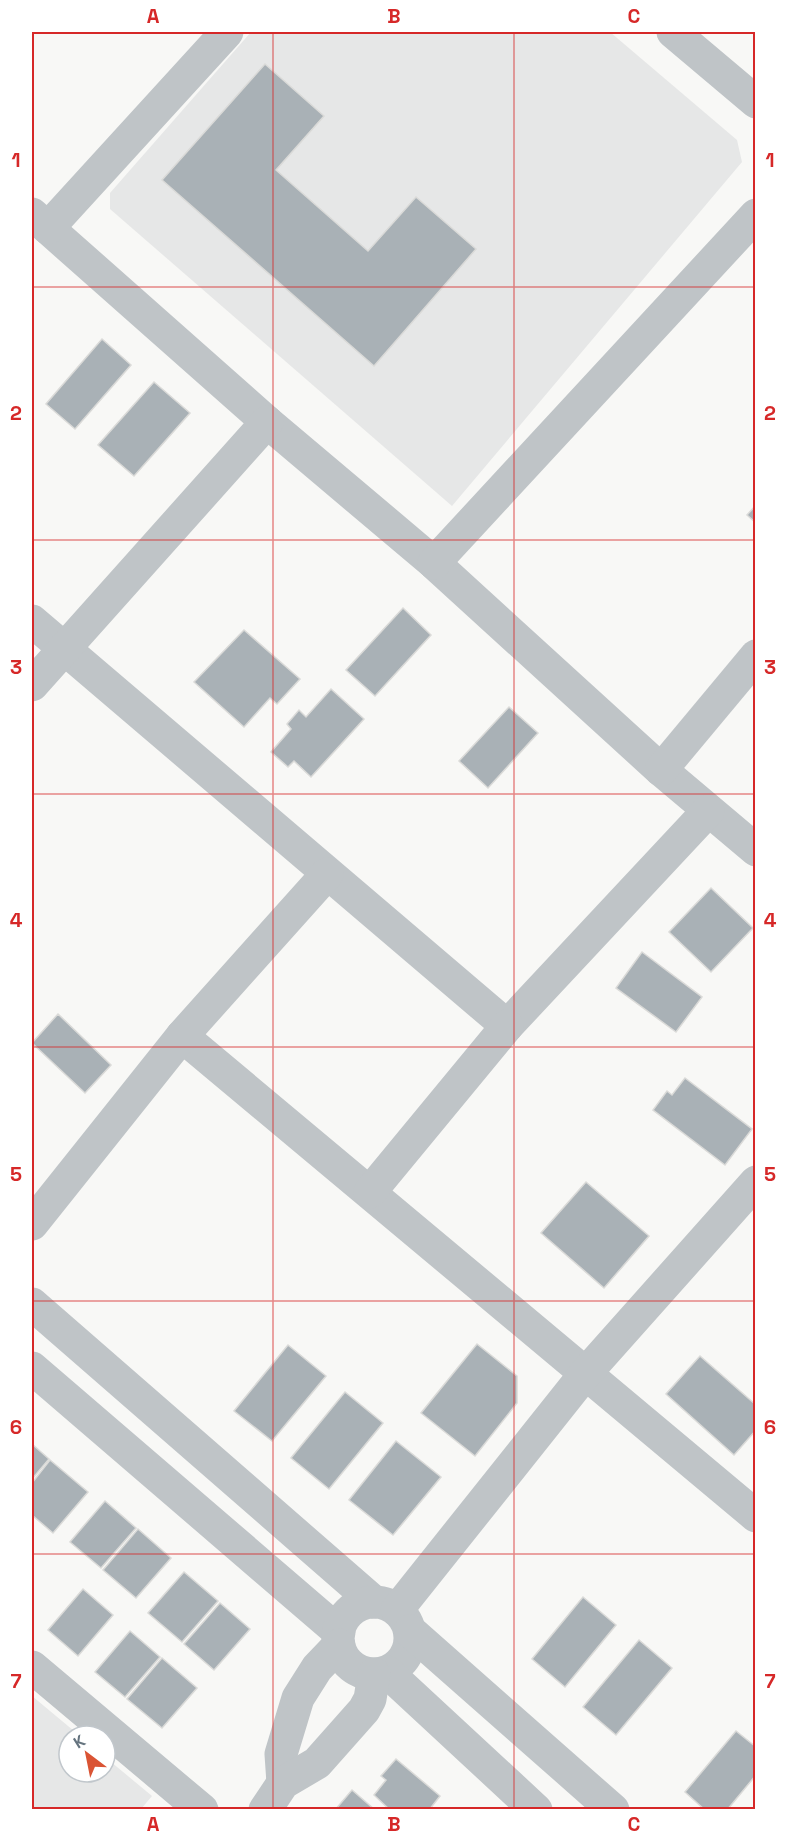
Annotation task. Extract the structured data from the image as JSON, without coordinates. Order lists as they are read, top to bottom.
{
  "north": "top left",
  "grid": {
    "columns": ["A", "B", "C"],
    "rows": [
      "1",
      "2",
      "3",
      "4",
      "5",
      "6",
      "7"
    ]
  }
}
